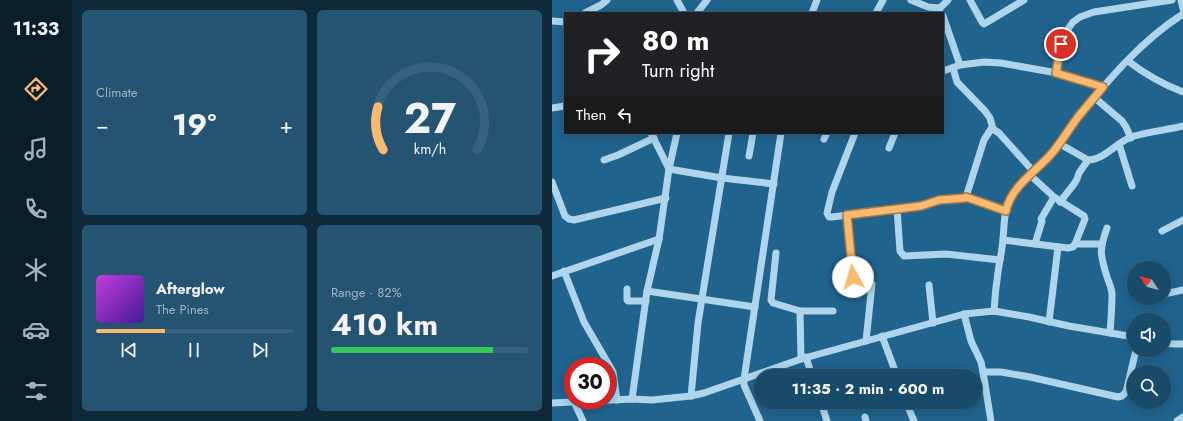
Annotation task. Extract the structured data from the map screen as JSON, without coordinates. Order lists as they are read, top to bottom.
{
  "north": "top left",
  "page": {
    "tabs": "11:33",
    "tile": [
      "Climate",
      ["Range · 82%", "410 km"]
    ],
    "turn": ["80 m", "Turn right"],
    "then": "Then",
    "heat": ["−", "19°", "+"],
    "song": ["Afterglow", "The Pines"],
    "limit": "30",
    "trip": "11:35 · 2 min · 600 m",
    "gauge": ["27", "km/h"]
  }
}
